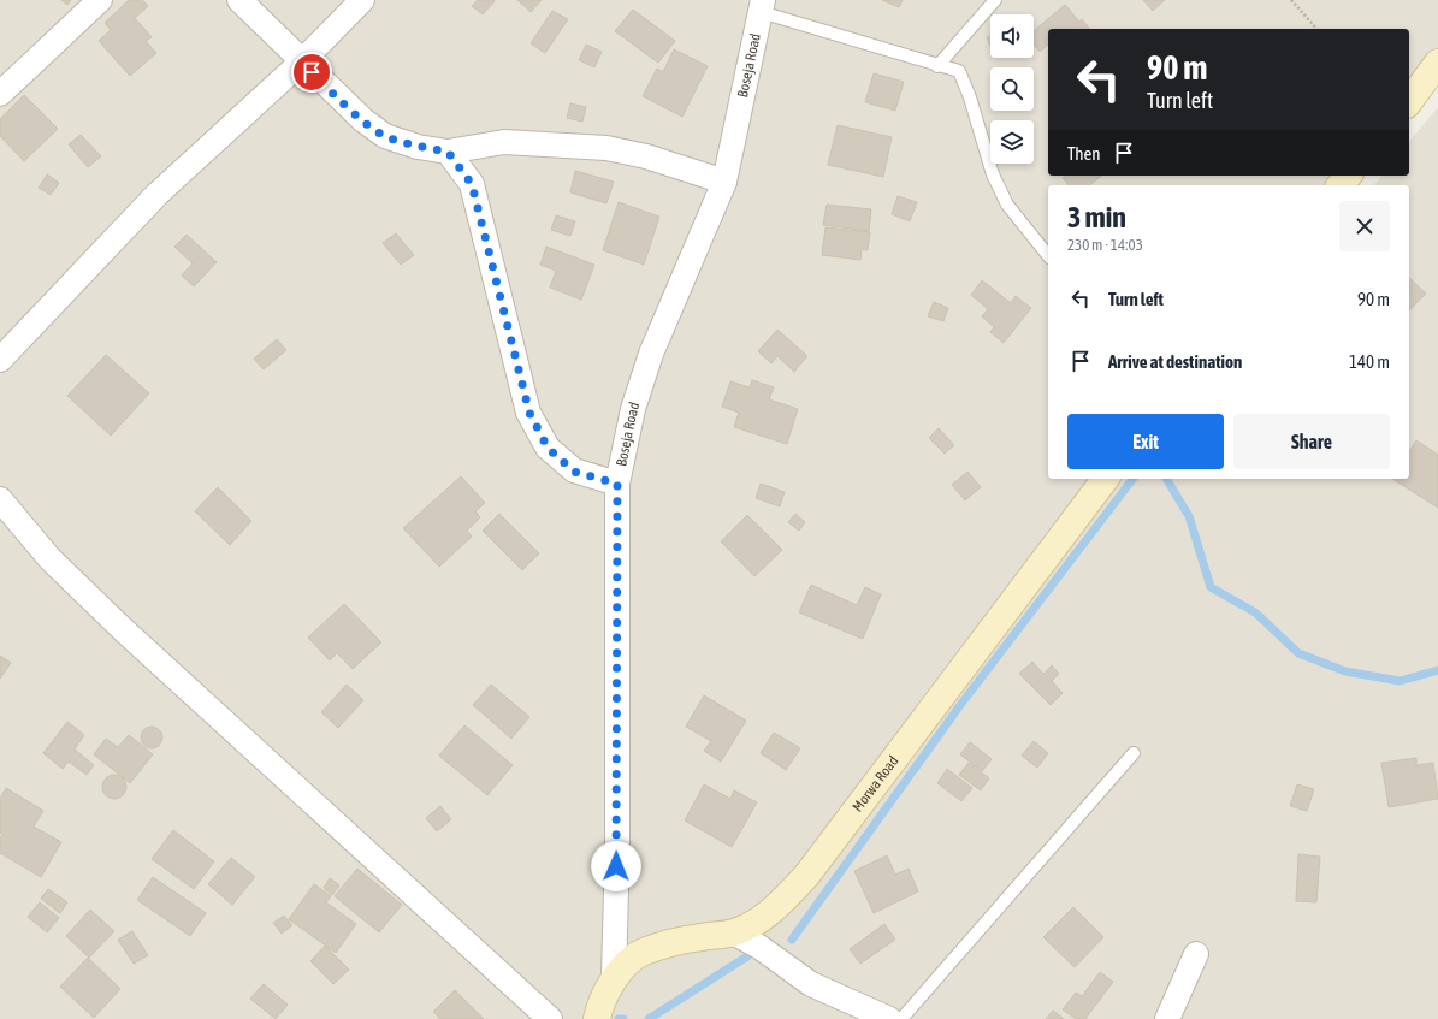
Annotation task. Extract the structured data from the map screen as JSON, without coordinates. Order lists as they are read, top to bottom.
{
  "streets": {
    "main road": ["Morwa Road"],
    "street": ["Boseja Road"]
  },
  "crossings": [
    ["Boseja Road", "Morwa Road"]
  ],
  "page": {
    "turn": ["90 m", "Turn left"],
    "then": "Then",
    "heading": ["3 min", "230 m · 14:03"],
    "list": [
      {
        "name": "Turn left",
        "value": "90 m"
      },
      {
        "name": "Arrive at destination",
        "value": "140 m"
      }
    ],
    "buttons": ["Exit", "Share"]
  }
}
